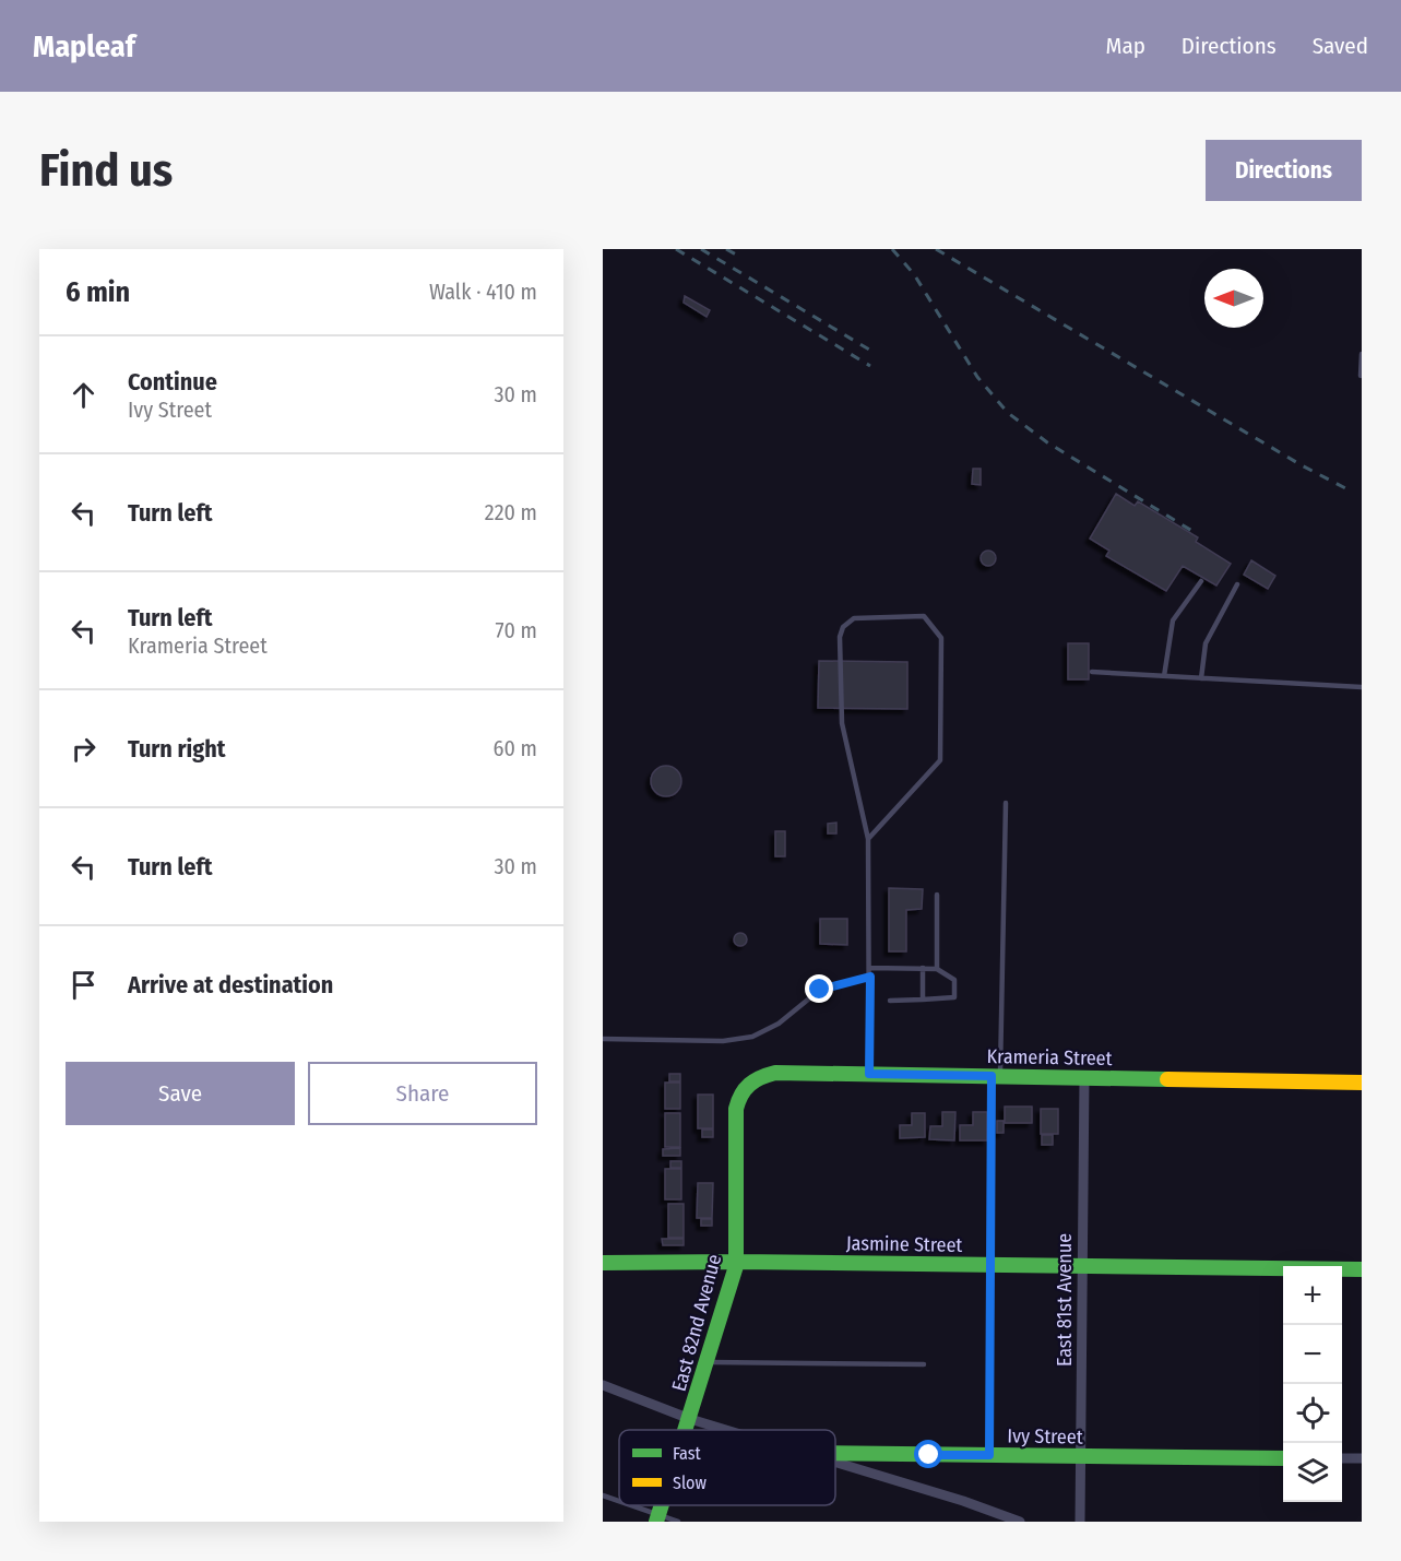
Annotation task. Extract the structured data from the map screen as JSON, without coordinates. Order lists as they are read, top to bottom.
{
  "streets": {
    "street": [
      "Krameria Street",
      "Jasmine Street",
      "East 81st Avenue",
      "East 82nd Avenue",
      "Ivy Street"
    ]
  },
  "crossings": [
    ["Krameria Street", "East 81st Avenue"],
    ["Krameria Street", "East 82nd Avenue"],
    ["Jasmine Street", "East 81st Avenue"],
    ["Jasmine Street", "East 82nd Avenue"],
    ["East 81st Avenue", "Ivy Street"]
  ],
  "legend": ["Fast", "Slow"],
  "north": "left",
  "page": {
    "header": "Mapleaf",
    "nav": ["Map", "Directions", "Saved"],
    "buttons": [
      "Directions",
      ["Save", "Share"]
    ],
    "title": "Find us",
    "heading": ["6 min", "Walk · 410 m"],
    "list": [
      ["Continue", "Ivy Street", "30 m"],
      ["Turn left", "220 m"],
      ["Turn left", "Krameria Street", "70 m"],
      ["Turn right", "60 m"],
      ["Turn left", "30 m"],
      "Arrive at destination"
    ],
    "map_buttons": ["+", "−"]
  }
}
